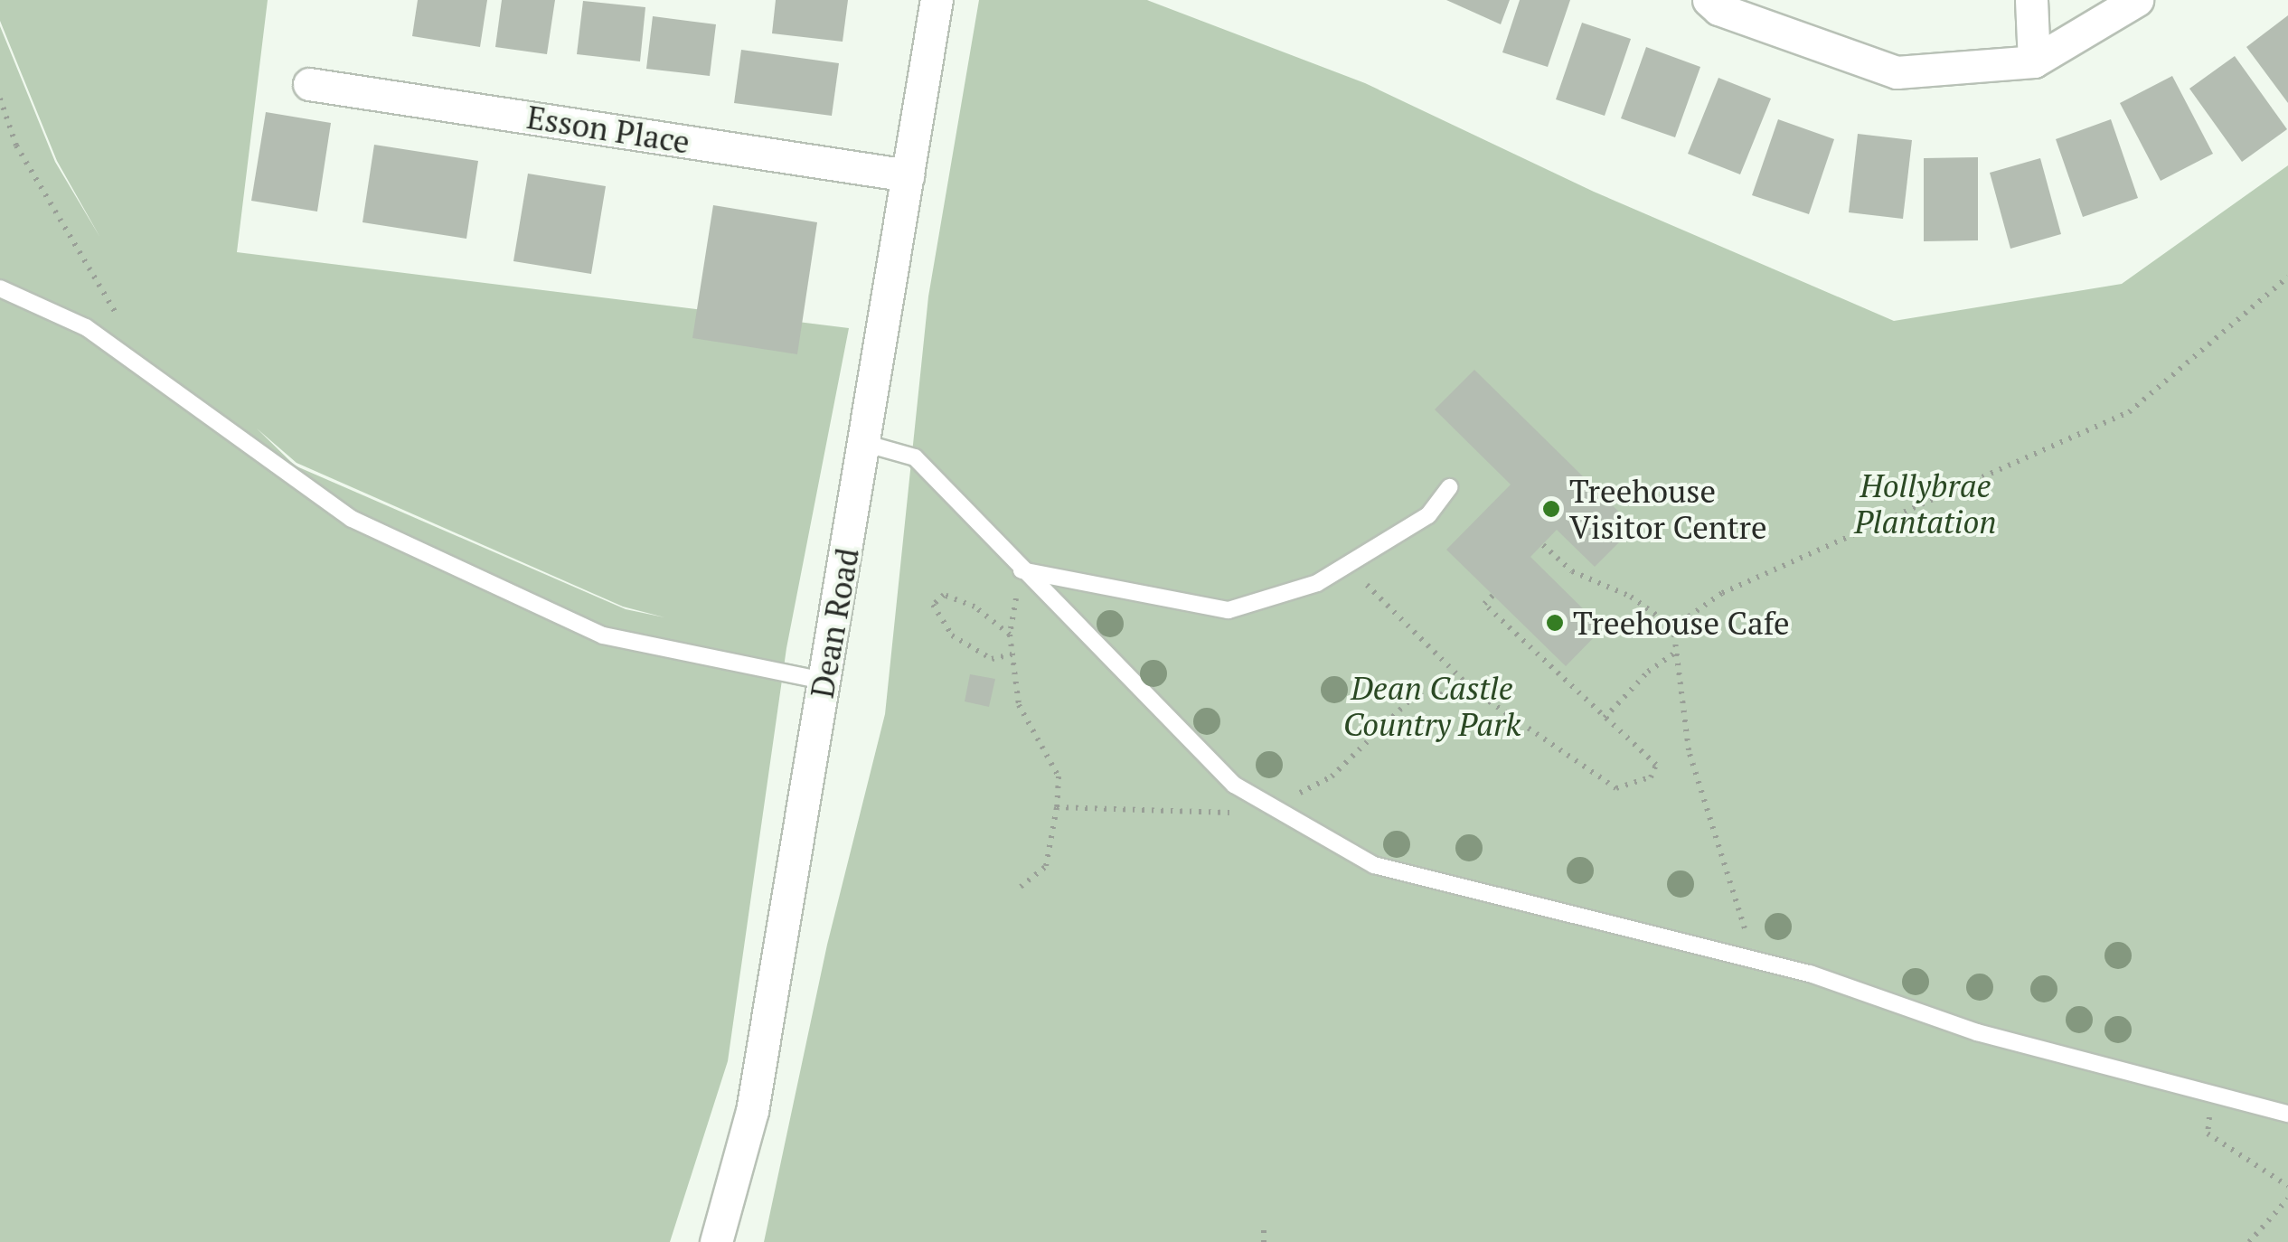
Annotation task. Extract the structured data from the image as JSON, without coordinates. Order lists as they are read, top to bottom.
{
  "streets": {
    "street": ["Esson Place", "Dean Road"]
  },
  "crossings": [
    ["Esson Place", "Dean Road"]
  ],
  "parks": ["Hollybrae Plantation", "Dean Castle Country Park"],
  "places": ["Treehouse Visitor Centre", "Treehouse Cafe"]
}
